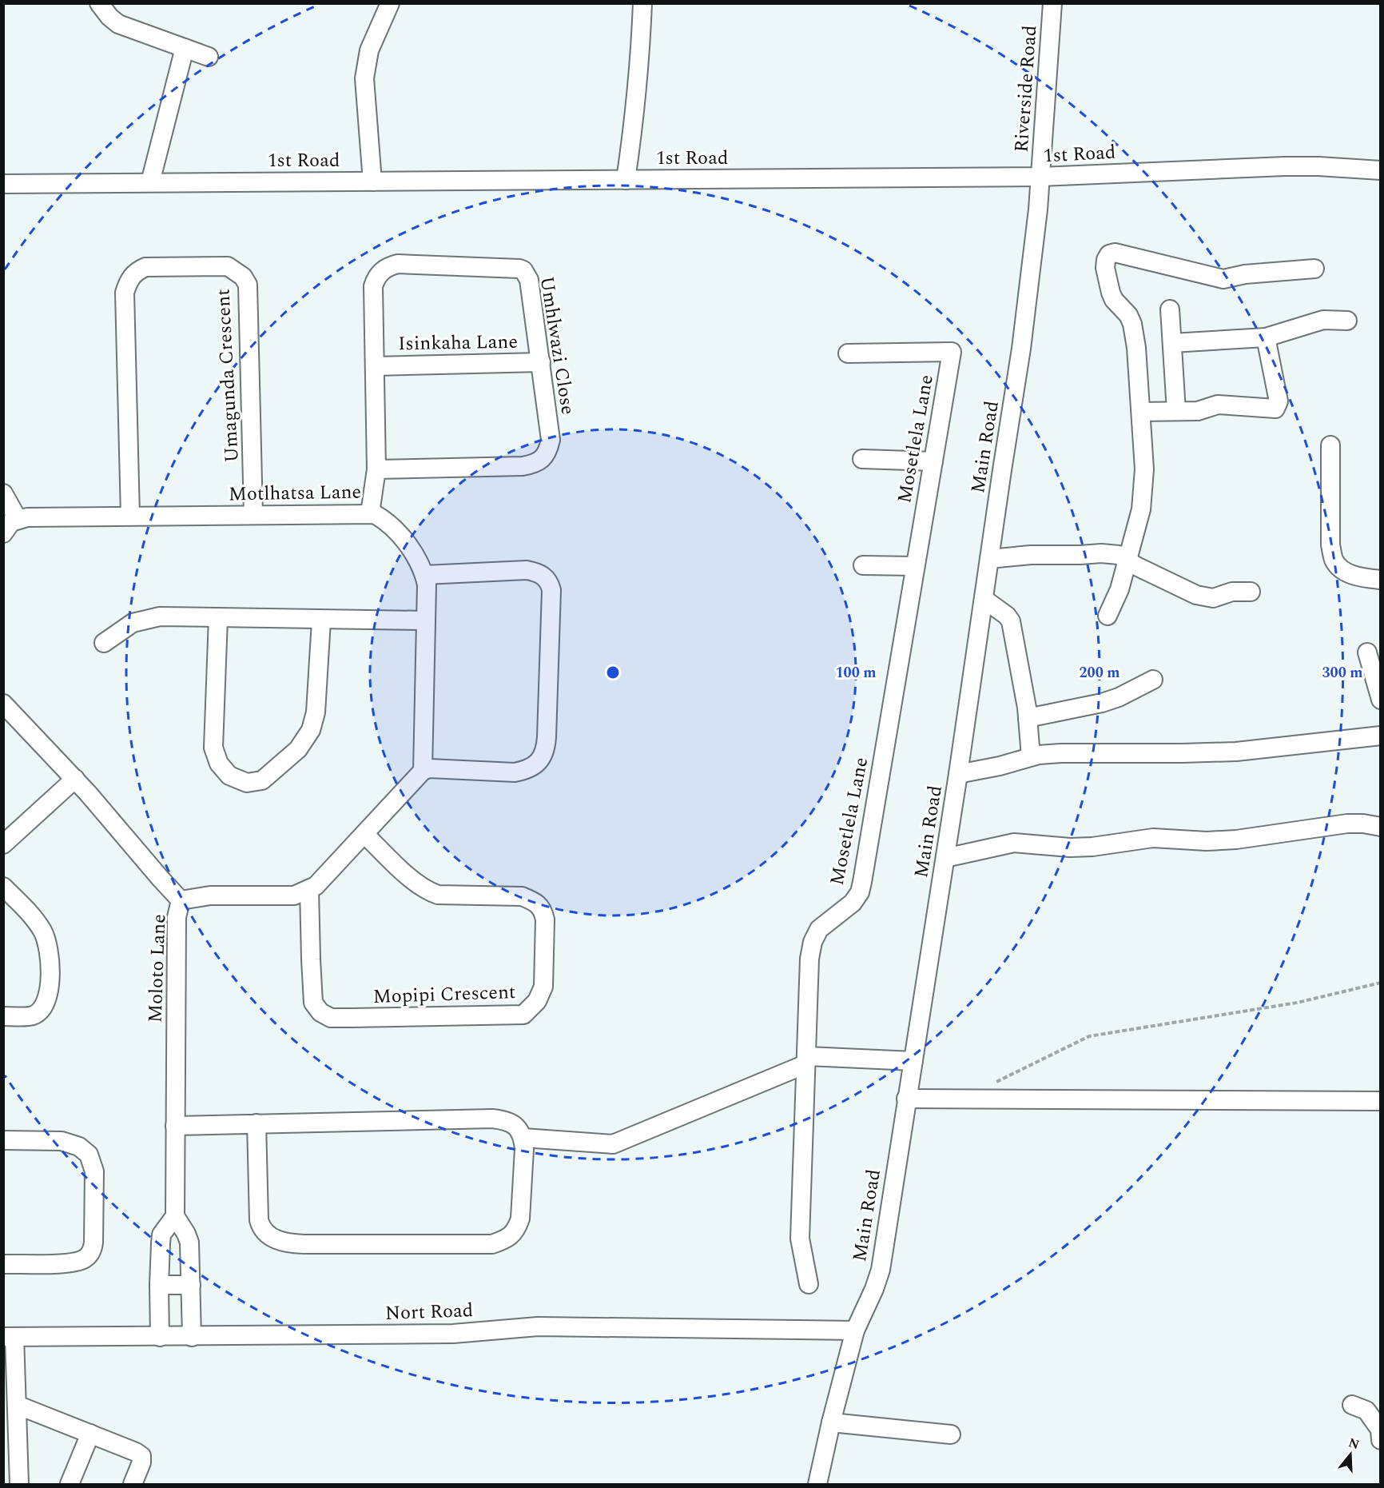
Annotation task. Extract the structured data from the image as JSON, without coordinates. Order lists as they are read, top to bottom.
{
  "streets": {
    "street": [
      "Riverside Road",
      "1st Road",
      "Isinkaha Lane",
      "Umhlwazi Close",
      "Umagunda Crescent",
      "Mosetlela Lane",
      "Main Road",
      "Motlhatsa Lane",
      "Moloto Lane",
      "Mopipi Crescent",
      "Nort Road"
    ]
  },
  "crossings": [
    ["Riverside Road", "1st Road"],
    ["Riverside Road", "Main Road"],
    ["1st Road", "Main Road"],
    ["Isinkaha Lane", "Umhlwazi Close"],
    ["Umhlwazi Close", "Motlhatsa Lane"],
    ["Umagunda Crescent", "Motlhatsa Lane"],
    ["Main Road", "Nort Road"]
  ],
  "north": "top",
  "rings": ["100 m", "200 m", "300 m"]
}
